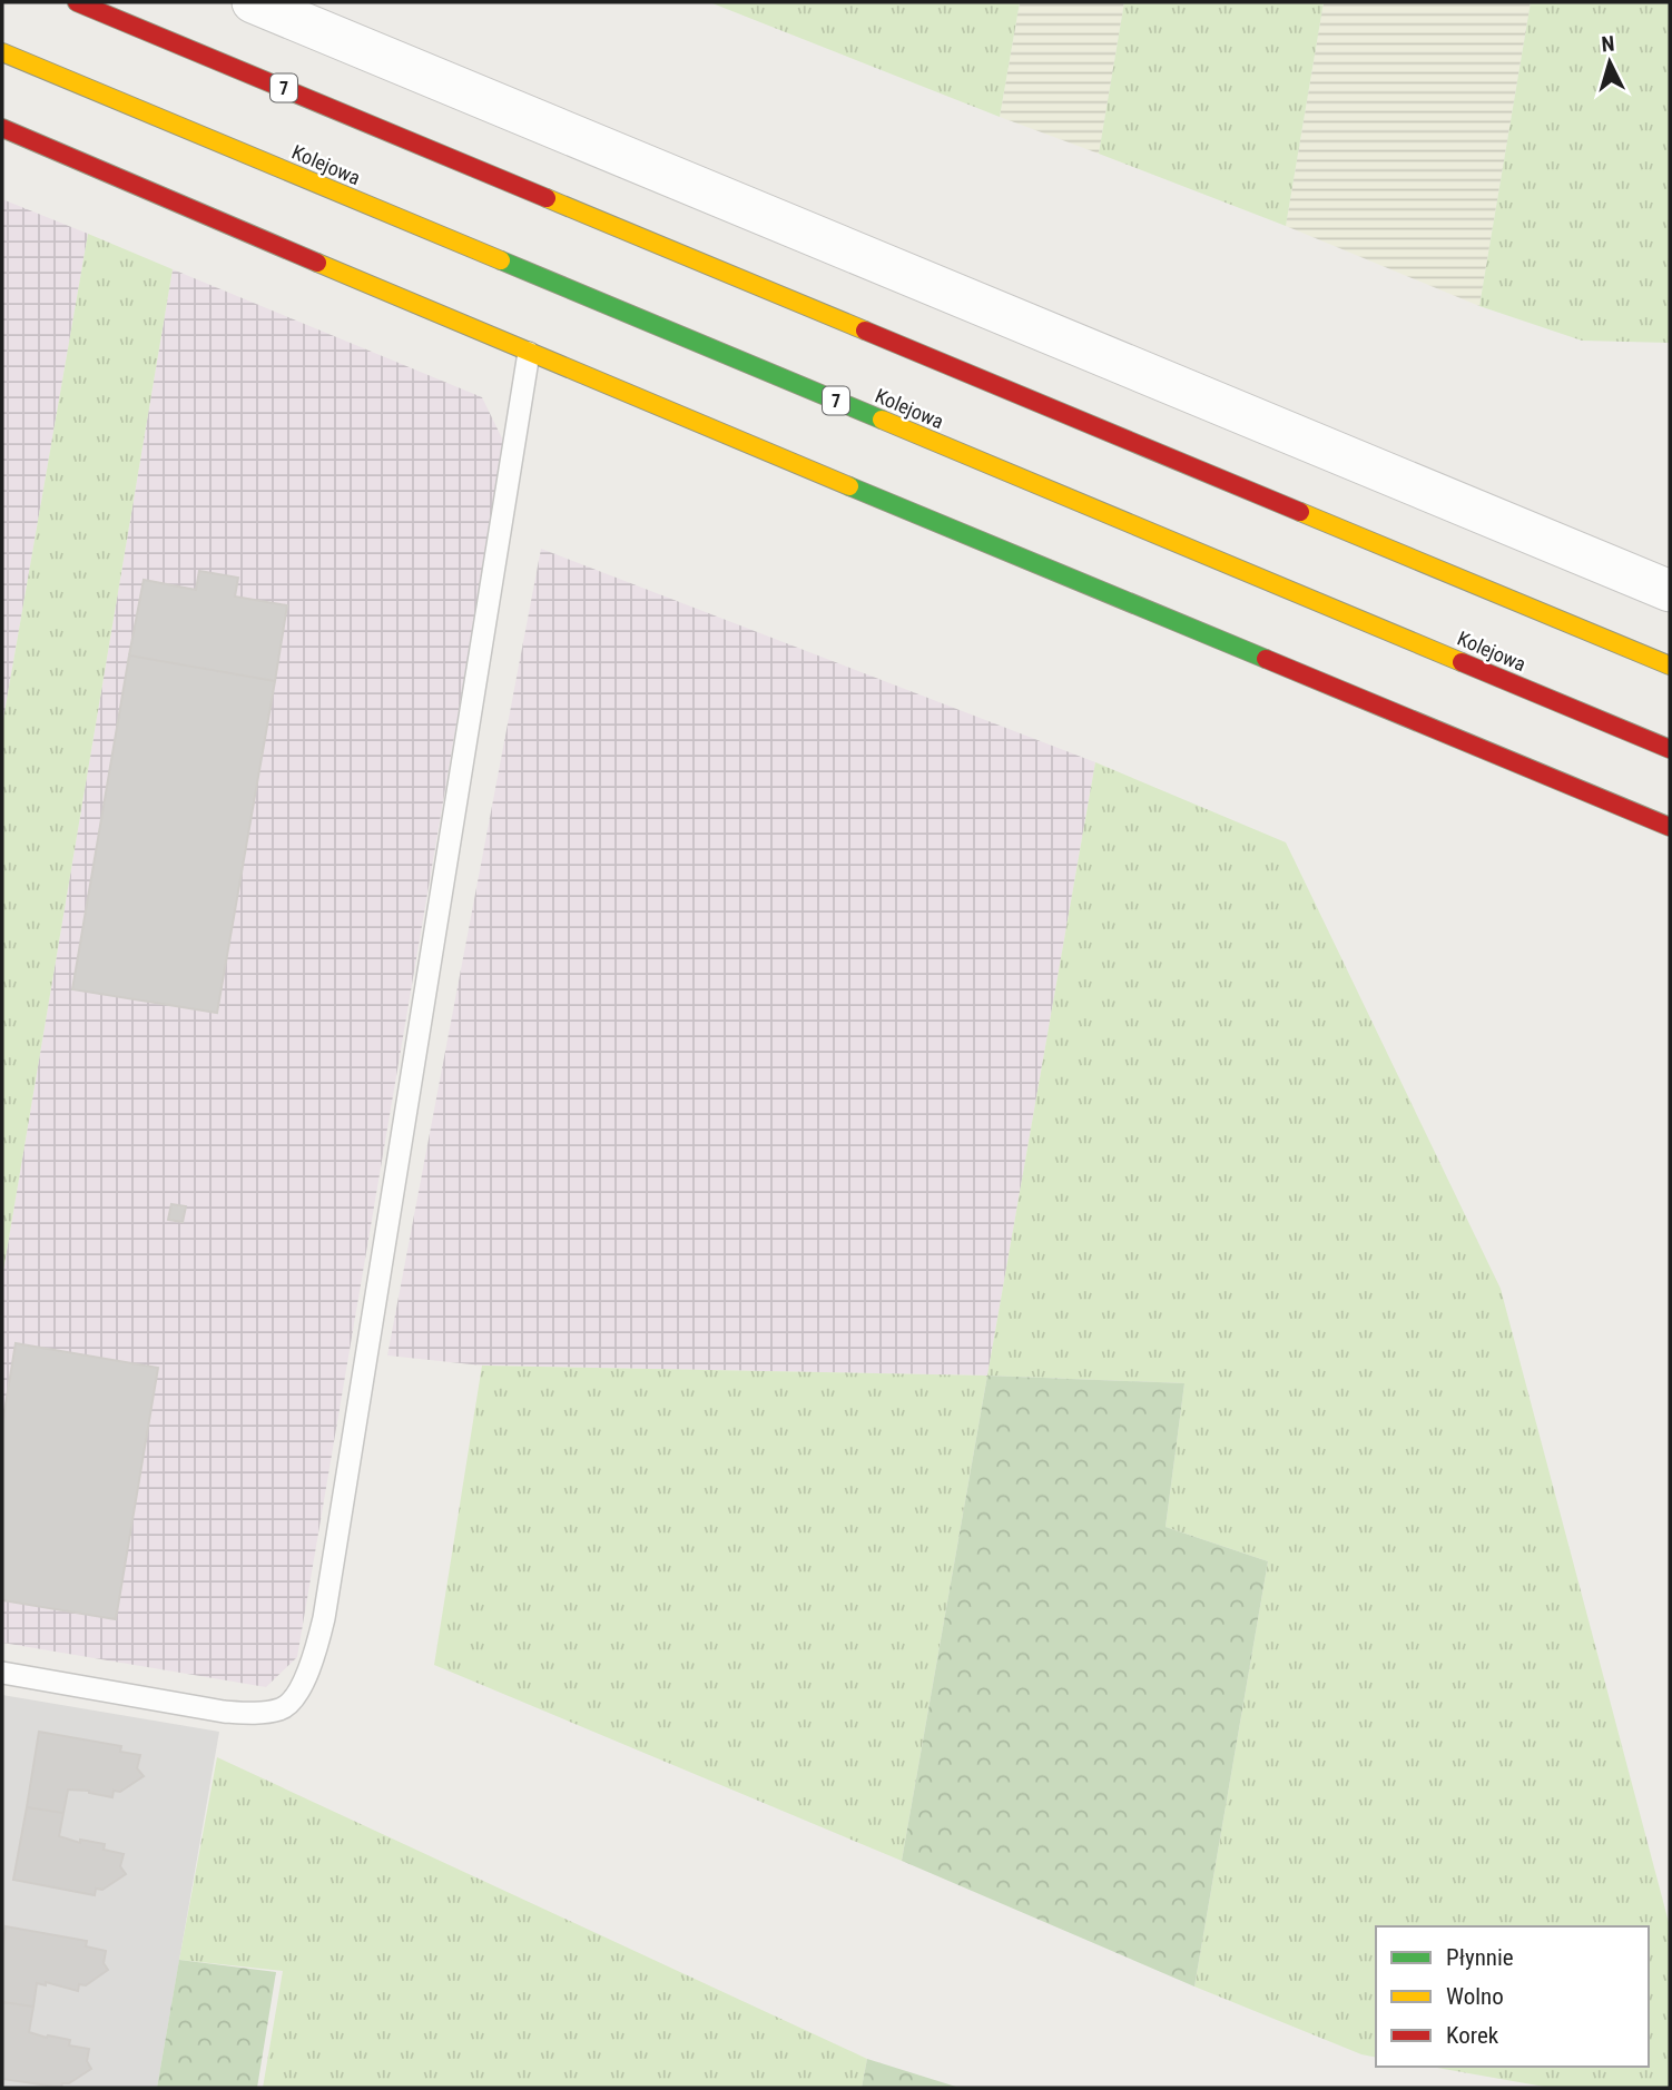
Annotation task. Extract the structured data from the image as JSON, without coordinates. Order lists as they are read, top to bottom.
{
  "streets": {
    "main road": ["7", "Kolejowa"]
  },
  "legend": ["Płynnie", "Wolno", "Korek"],
  "north": "top"
}
